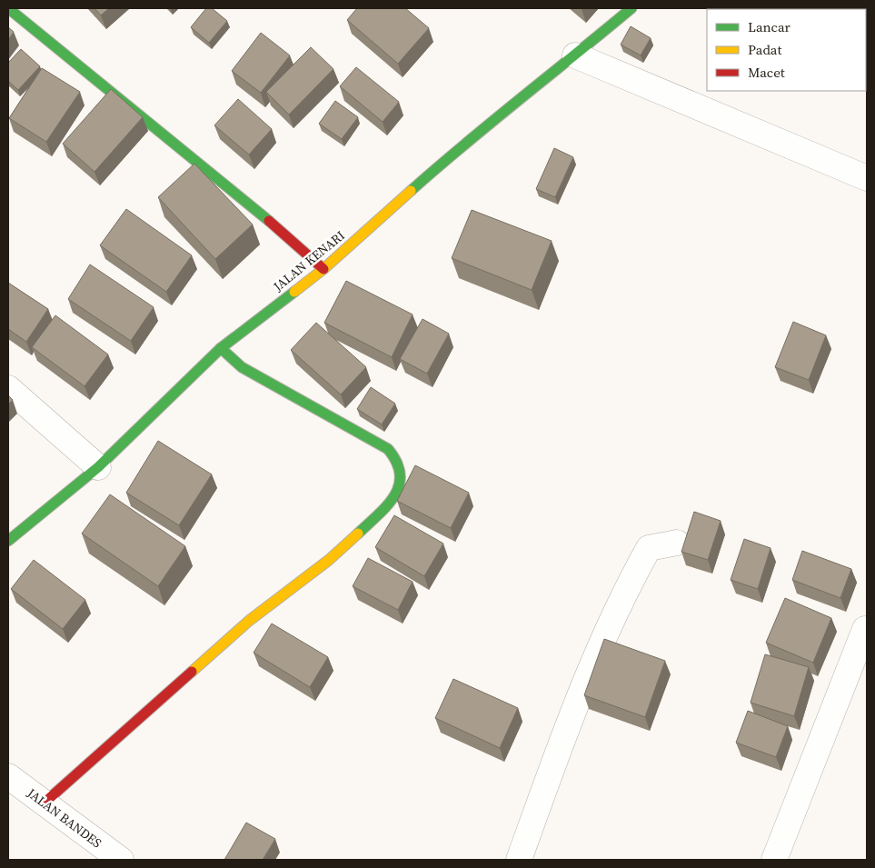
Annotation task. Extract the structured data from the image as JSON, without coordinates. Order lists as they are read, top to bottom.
{
  "streets": {
    "street": ["JALAN KENARI", "JALAN BANDES"]
  },
  "legend": ["Lancar", "Padat", "Macet"]
}
